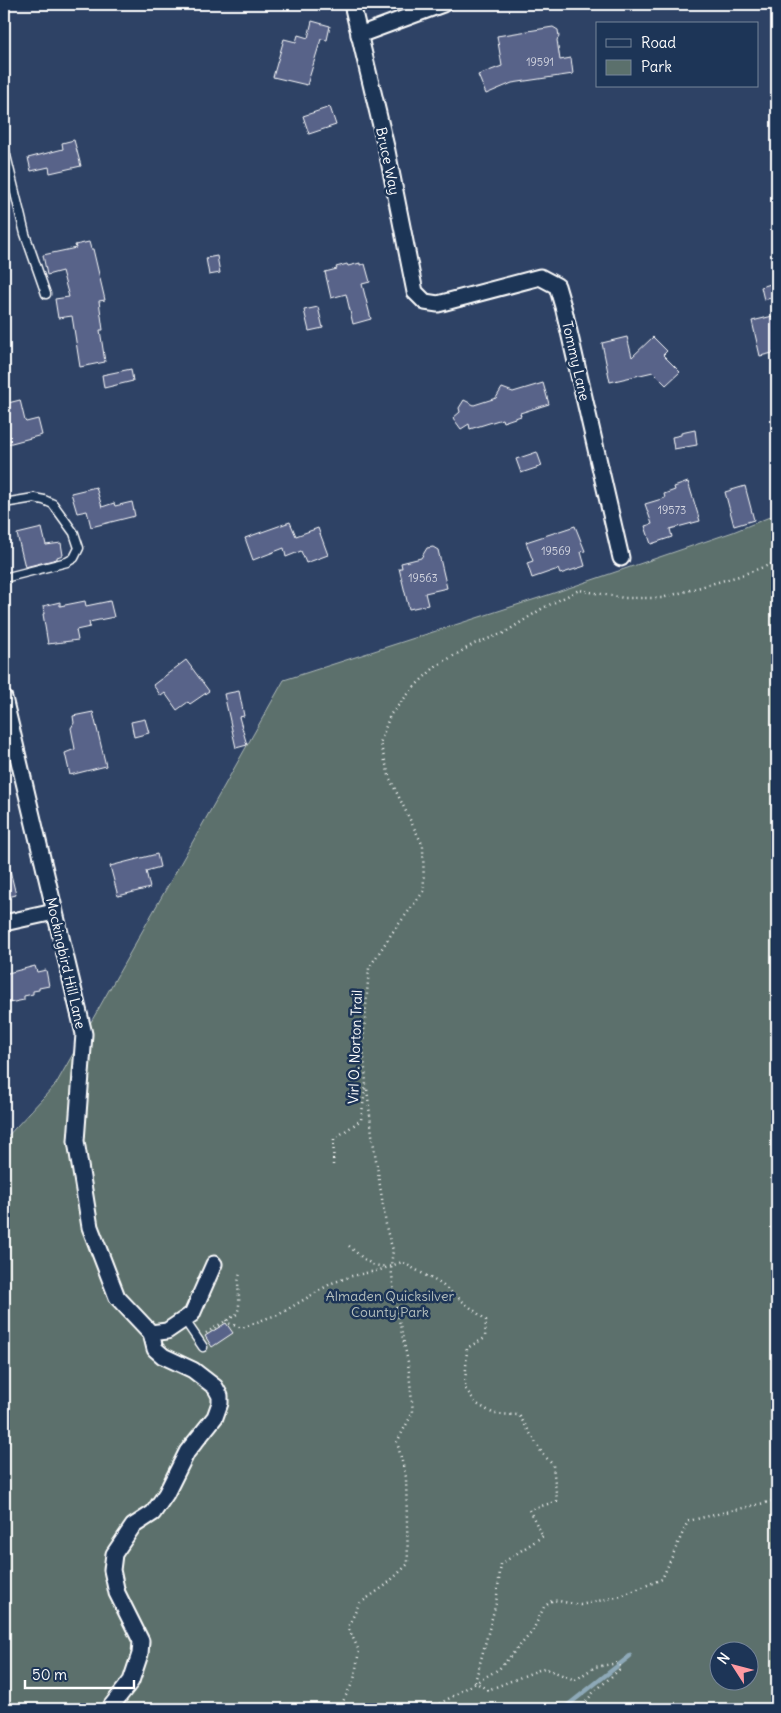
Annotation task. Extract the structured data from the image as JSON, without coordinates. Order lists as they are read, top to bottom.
{
  "streets": {
    "street": ["Bruce Way", "Tommy Lane", "Mockingbird Hill Lane"],
    "path": ["Virl O. Norton Trail"]
  },
  "crossings": [
    ["Bruce Way", "Tommy Lane"]
  ],
  "parks": ["Almaden Quicksilver County Park"],
  "house_numbers": [
    "19591",
    "19573",
    "19569",
    "19563"
  ],
  "legend": ["Road", "Park"],
  "scale_bar": "50 m",
  "north": "top left"
}
